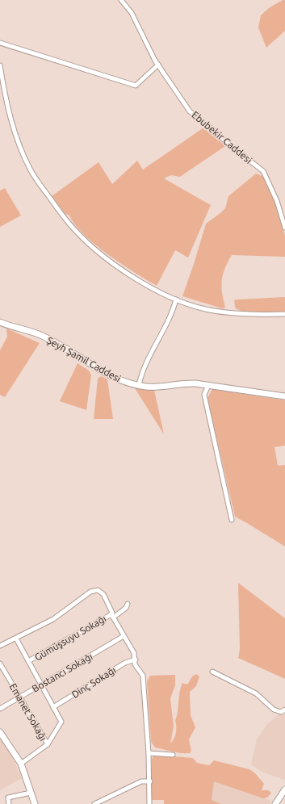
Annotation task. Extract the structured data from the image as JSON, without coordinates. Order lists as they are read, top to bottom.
{
  "streets": {
    "street": [
      "Ebubekir Caddesi",
      "Şeyh Şamil Caddesi",
      "Gümüşsuyu Sokağı",
      "Bostancı Sokağı",
      "Dinç Sokağı",
      "Emanet Sokağı"
    ]
  },
  "crossings": [
    ["Bostancı Sokağı", "Emanet Sokağı"]
  ]
}
